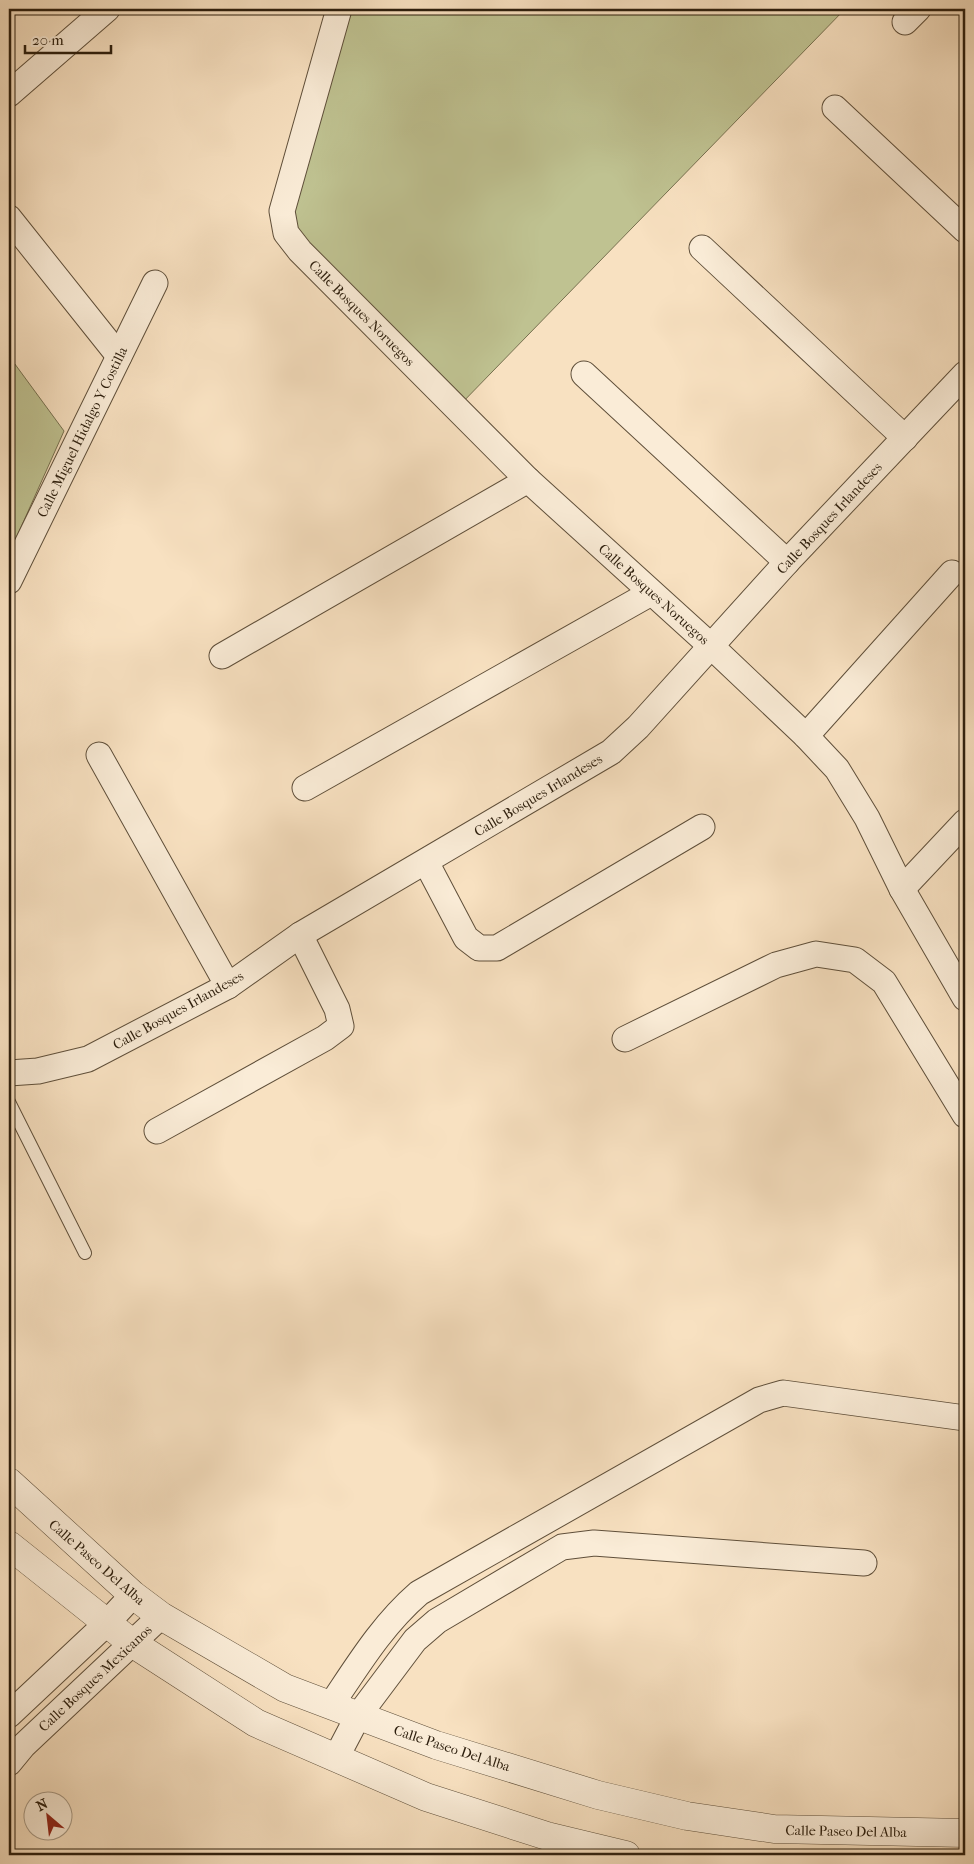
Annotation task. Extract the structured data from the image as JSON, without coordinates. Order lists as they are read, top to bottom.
{
  "streets": {
    "street": [
      "Calle Bosques Noruegos",
      "Calle Miguel Hidalgo Y Costilla",
      "Calle Bosques Irlandeses",
      "Calle Paseo Del Alba",
      "Calle Bosques Mexicanos"
    ]
  },
  "crossings": [
    ["Calle Bosques Noruegos", "Calle Bosques Irlandeses"],
    ["Calle Paseo Del Alba", "Calle Bosques Mexicanos"]
  ],
  "scale_bar": "20 m",
  "north": "top left"
}
